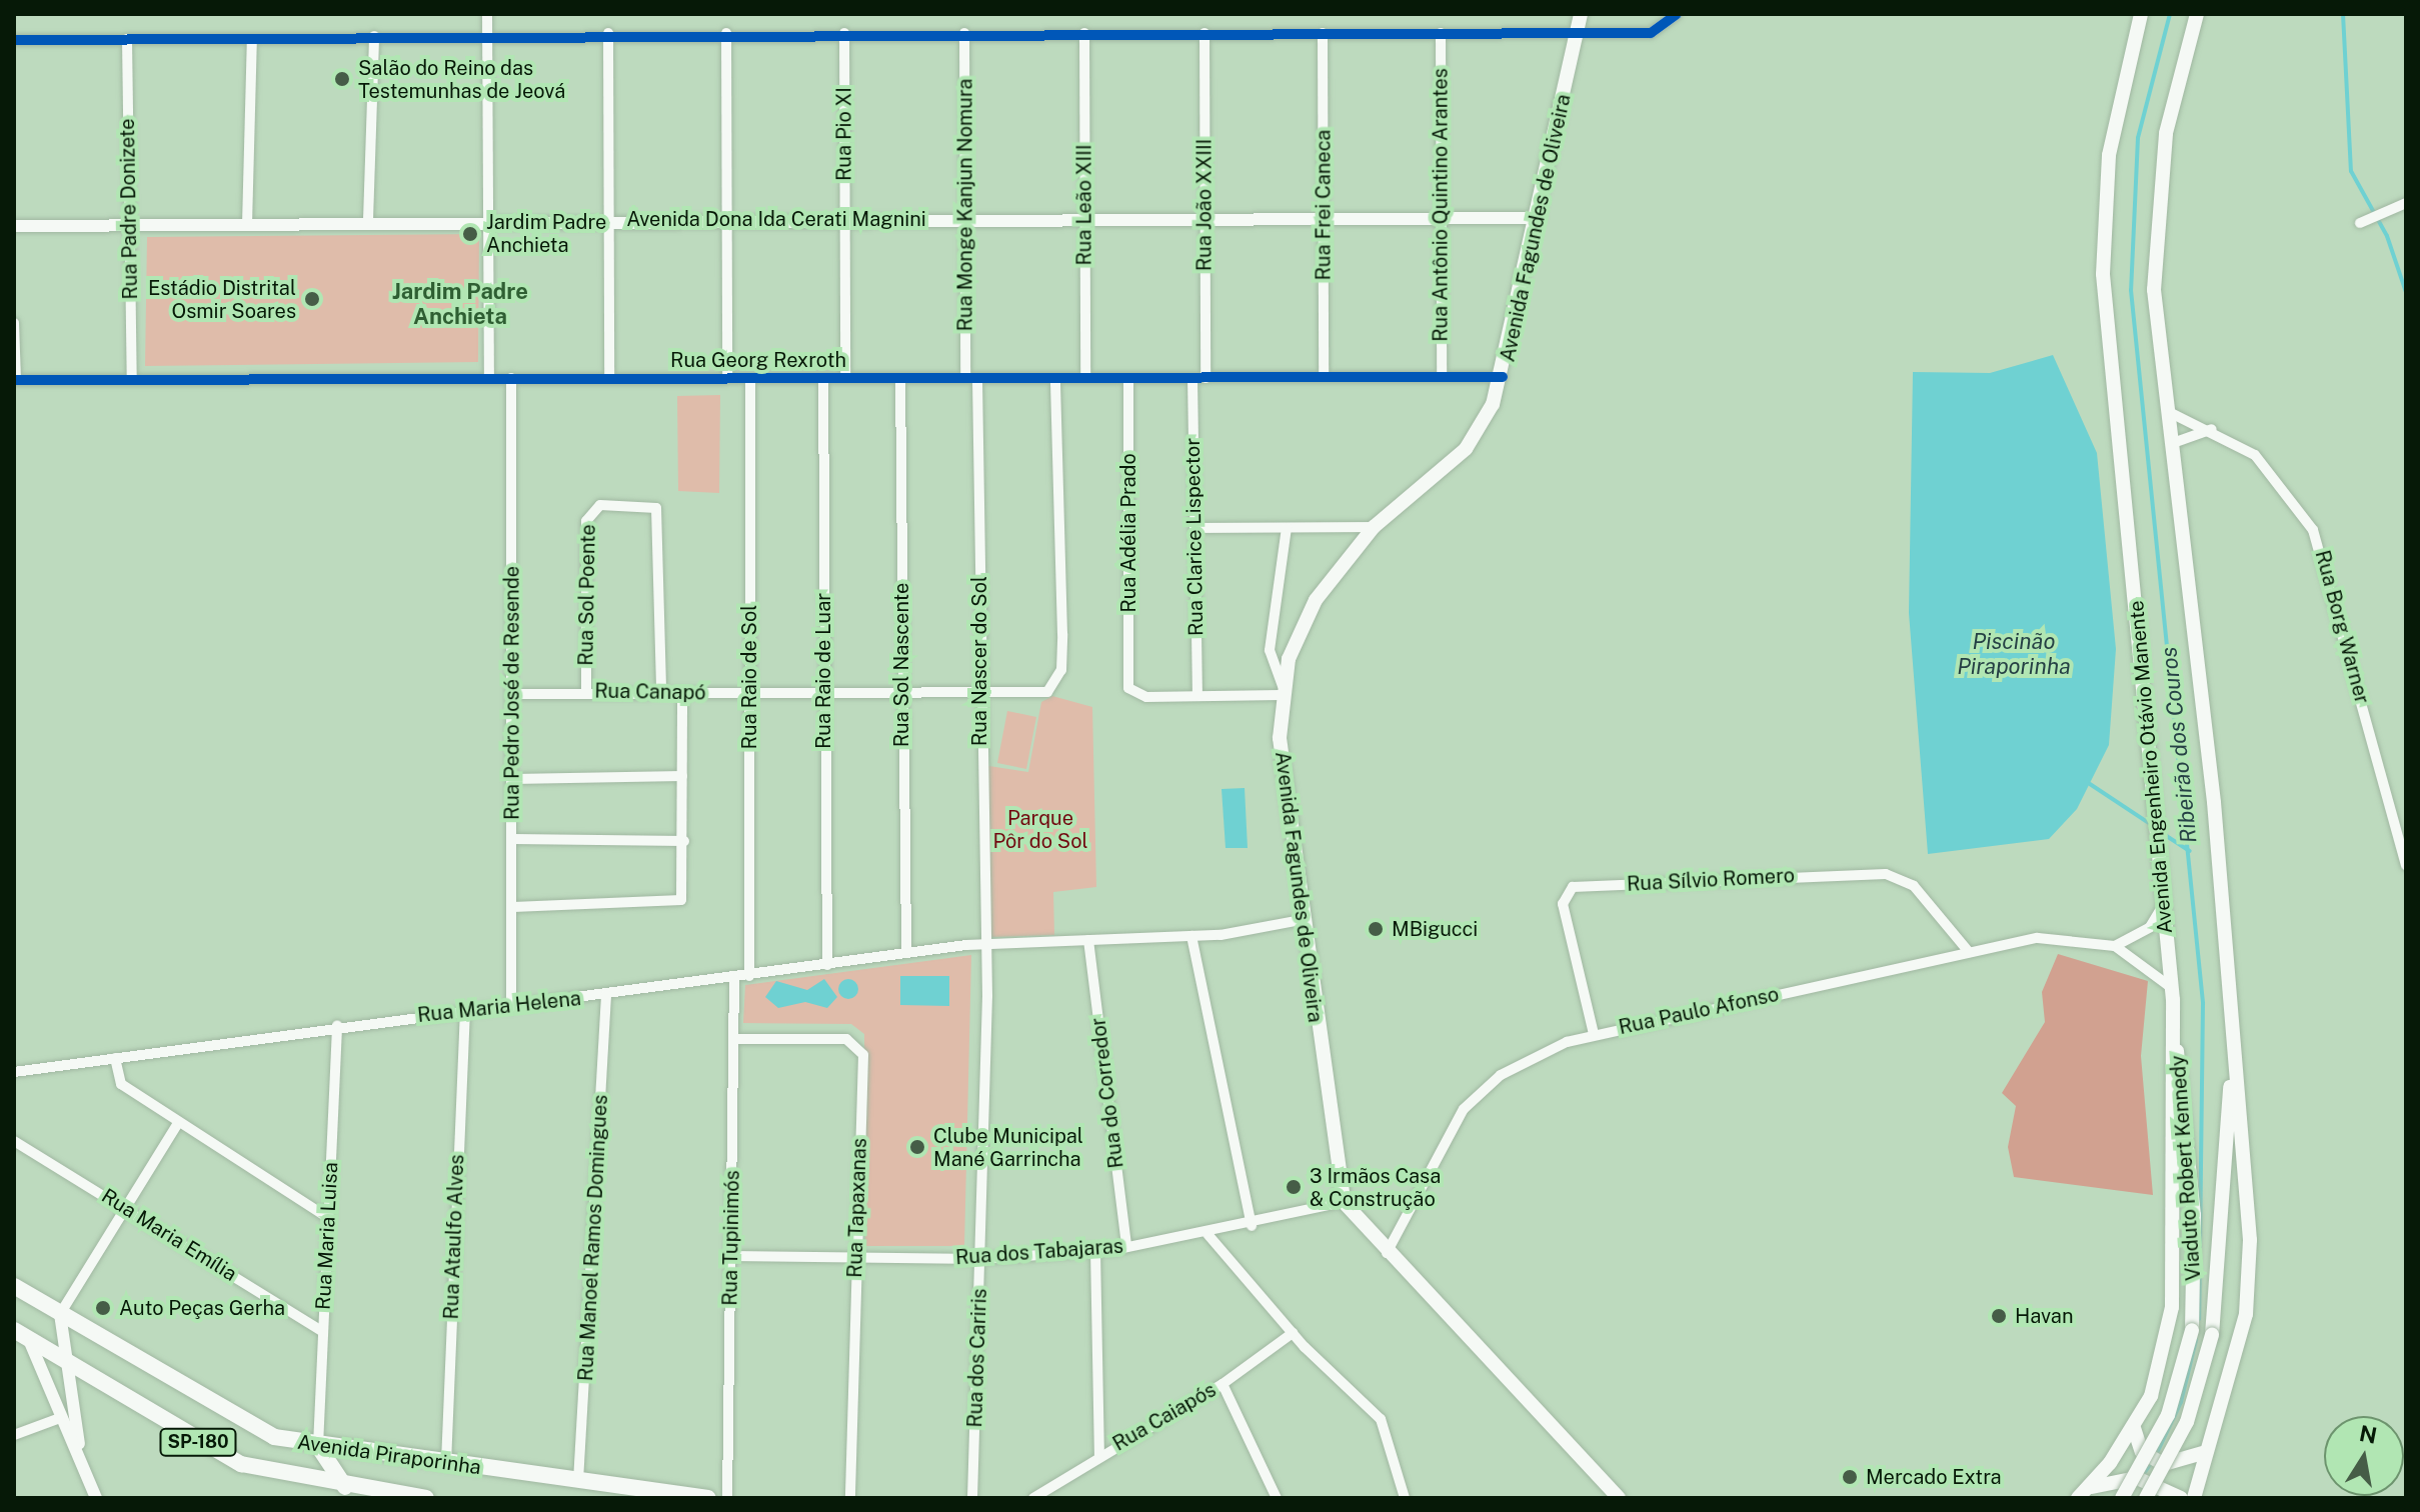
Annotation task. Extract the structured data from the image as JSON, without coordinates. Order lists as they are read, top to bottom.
{
  "streets": {
    "main road": [
      "Avenida Fagundes de Oliveira",
      "Avenida Engenheiro Otávio Manente",
      "Viaduto Robert Kennedy",
      "SP-180",
      "Avenida Piraporinha"
    ],
    "street": [
      "Rua Pio XI",
      "Rua Monge Kanjun Nomura",
      "Rua Leão XIII",
      "Rua João XXIII",
      "Rua Frei Caneca",
      "Rua Antônio Quintino Arantes",
      "Rua Padre Donizete",
      "Avenida Dona Ida Cerati Magnini",
      "Rua Georg Rexroth",
      "Rua Adélia Prado",
      "Rua Clarice Lispector",
      "Rua Sol Poente",
      "Rua Borg Warner",
      "Rua Nascer do Sol",
      "Rua Sol Nascente",
      "Rua Raio de Luar",
      "Rua Raio de Sol",
      "Rua Canapó",
      "Rua Pedro José de Resende",
      "Rua Sílvio Romero",
      "Rua Maria Helena",
      "Rua Paulo Afonso",
      "Rua do Corredor",
      "Rua Tapaxanas",
      "Rua Maria Emília",
      "Rua Maria Luisa",
      "Rua Ataulfo Alves",
      "Rua Manoel Ramos Domingues",
      "Rua Tupinimós",
      "Rua dos Tabajaras",
      "Rua dos Cariris",
      "Rua Caiapós"
    ]
  },
  "crossings": [
    ["Rua Pio XI", "Avenida Dona Ida Cerati Magnini"],
    ["Rua Pio XI", "Rua Georg Rexroth"],
    ["Rua Monge Kanjun Nomura", "Avenida Dona Ida Cerati Magnini"],
    ["Rua Monge Kanjun Nomura", "Rua Georg Rexroth"],
    ["Rua Monge Kanjun Nomura", "Rua Nascer do Sol"],
    ["Rua Leão XIII", "Avenida Dona Ida Cerati Magnini"],
    ["Rua Leão XIII", "Rua Georg Rexroth"],
    ["Rua João XXIII", "Avenida Dona Ida Cerati Magnini"],
    ["Rua João XXIII", "Rua Georg Rexroth"],
    ["Rua Frei Caneca", "Avenida Dona Ida Cerati Magnini"],
    ["Rua Frei Caneca", "Rua Georg Rexroth"],
    ["Rua Antônio Quintino Arantes", "Avenida Dona Ida Cerati Magnini"],
    ["Rua Antônio Quintino Arantes", "Rua Georg Rexroth"],
    ["Rua Padre Donizete", "Avenida Dona Ida Cerati Magnini"],
    ["Rua Padre Donizete", "Rua Georg Rexroth"],
    ["Avenida Dona Ida Cerati Magnini", "Avenida Fagundes de Oliveira"],
    ["Avenida Fagundes de Oliveira", "Rua Georg Rexroth"],
    ["Avenida Fagundes de Oliveira", "Rua Maria Helena"],
    ["Avenida Fagundes de Oliveira", "Rua Paulo Afonso"],
    ["Avenida Fagundes de Oliveira", "Rua dos Tabajaras"],
    ["Rua Georg Rexroth", "Rua Adélia Prado"],
    ["Rua Georg Rexroth", "Rua Clarice Lispector"],
    ["Rua Georg Rexroth", "Rua Nascer do Sol"],
    ["Rua Georg Rexroth", "Rua Sol Nascente"],
    ["Rua Georg Rexroth", "Rua Raio de Luar"],
    ["Rua Georg Rexroth", "Rua Raio de Sol"],
    ["Rua Georg Rexroth", "Rua Canapó"],
    ["Rua Georg Rexroth", "Rua Pedro José de Resende"],
    ["Rua Adélia Prado", "Rua Clarice Lispector"],
    ["Rua Sol Poente", "Rua Canapó"],
    ["Rua Nascer do Sol", "Rua Canapó"],
    ["Rua Nascer do Sol", "Rua Maria Helena"],
    ["Rua Nascer do Sol", "Rua dos Cariris"],
    ["Rua Sol Nascente", "Rua Canapó"],
    ["Rua Sol Nascente", "Rua Maria Helena"],
    ["Rua Raio de Luar", "Rua Canapó"],
    ["Rua Raio de Luar", "Rua Maria Helena"],
    ["Rua Raio de Sol", "Rua Canapó"],
    ["Rua Raio de Sol", "Rua Maria Helena"],
    ["Rua Canapó", "Rua Pedro José de Resende"],
    ["Rua Pedro José de Resende", "Rua Maria Helena"],
    ["Avenida Engenheiro Otávio Manente", "Rua Paulo Afonso"],
    ["Avenida Engenheiro Otávio Manente", "Viaduto Robert Kennedy"],
    ["Rua Sílvio Romero", "Rua Paulo Afonso"],
    ["Rua Maria Helena", "Rua do Corredor"],
    ["Rua Maria Helena", "Rua Maria Luisa"],
    ["Rua Maria Helena", "Rua Ataulfo Alves"],
    ["Rua Maria Helena", "Rua Manoel Ramos Domingues"],
    ["Rua Maria Helena", "Rua Tupinimós"],
    ["Rua Maria Helena", "Rua dos Cariris"],
    ["Rua do Corredor", "Rua dos Tabajaras"],
    ["Rua Tapaxanas", "Rua Tupinimós"],
    ["Rua Tapaxanas", "Rua dos Tabajaras"],
    ["Rua Maria Emília", "Rua Maria Luisa"],
    ["Rua Maria Luisa", "Avenida Piraporinha"],
    ["Rua Ataulfo Alves", "Avenida Piraporinha"],
    ["Rua Manoel Ramos Domingues", "Avenida Piraporinha"],
    ["Rua Tupinimós", "Rua dos Tabajaras"],
    ["Rua dos Tabajaras", "Rua dos Cariris"]
  ],
  "districts": ["Jardim Padre Anchieta"],
  "water": ["Piscinão Piraporinha", "Ribeirão dos Couros"],
  "parks": ["Parque Pôr do Sol"],
  "places": [
    "Salão do Reino das Testemunhas de Jeová",
    "Jardim Padre Anchieta",
    "Estádio Distrital Osmir Soares",
    "MBigucci",
    "Clube Municipal Mané Garrincha",
    "3 Irmãos Casa & Construção",
    "Auto Peças Gerha",
    "Havan",
    "Mercado Extra"
  ],
  "north": "top"
}
